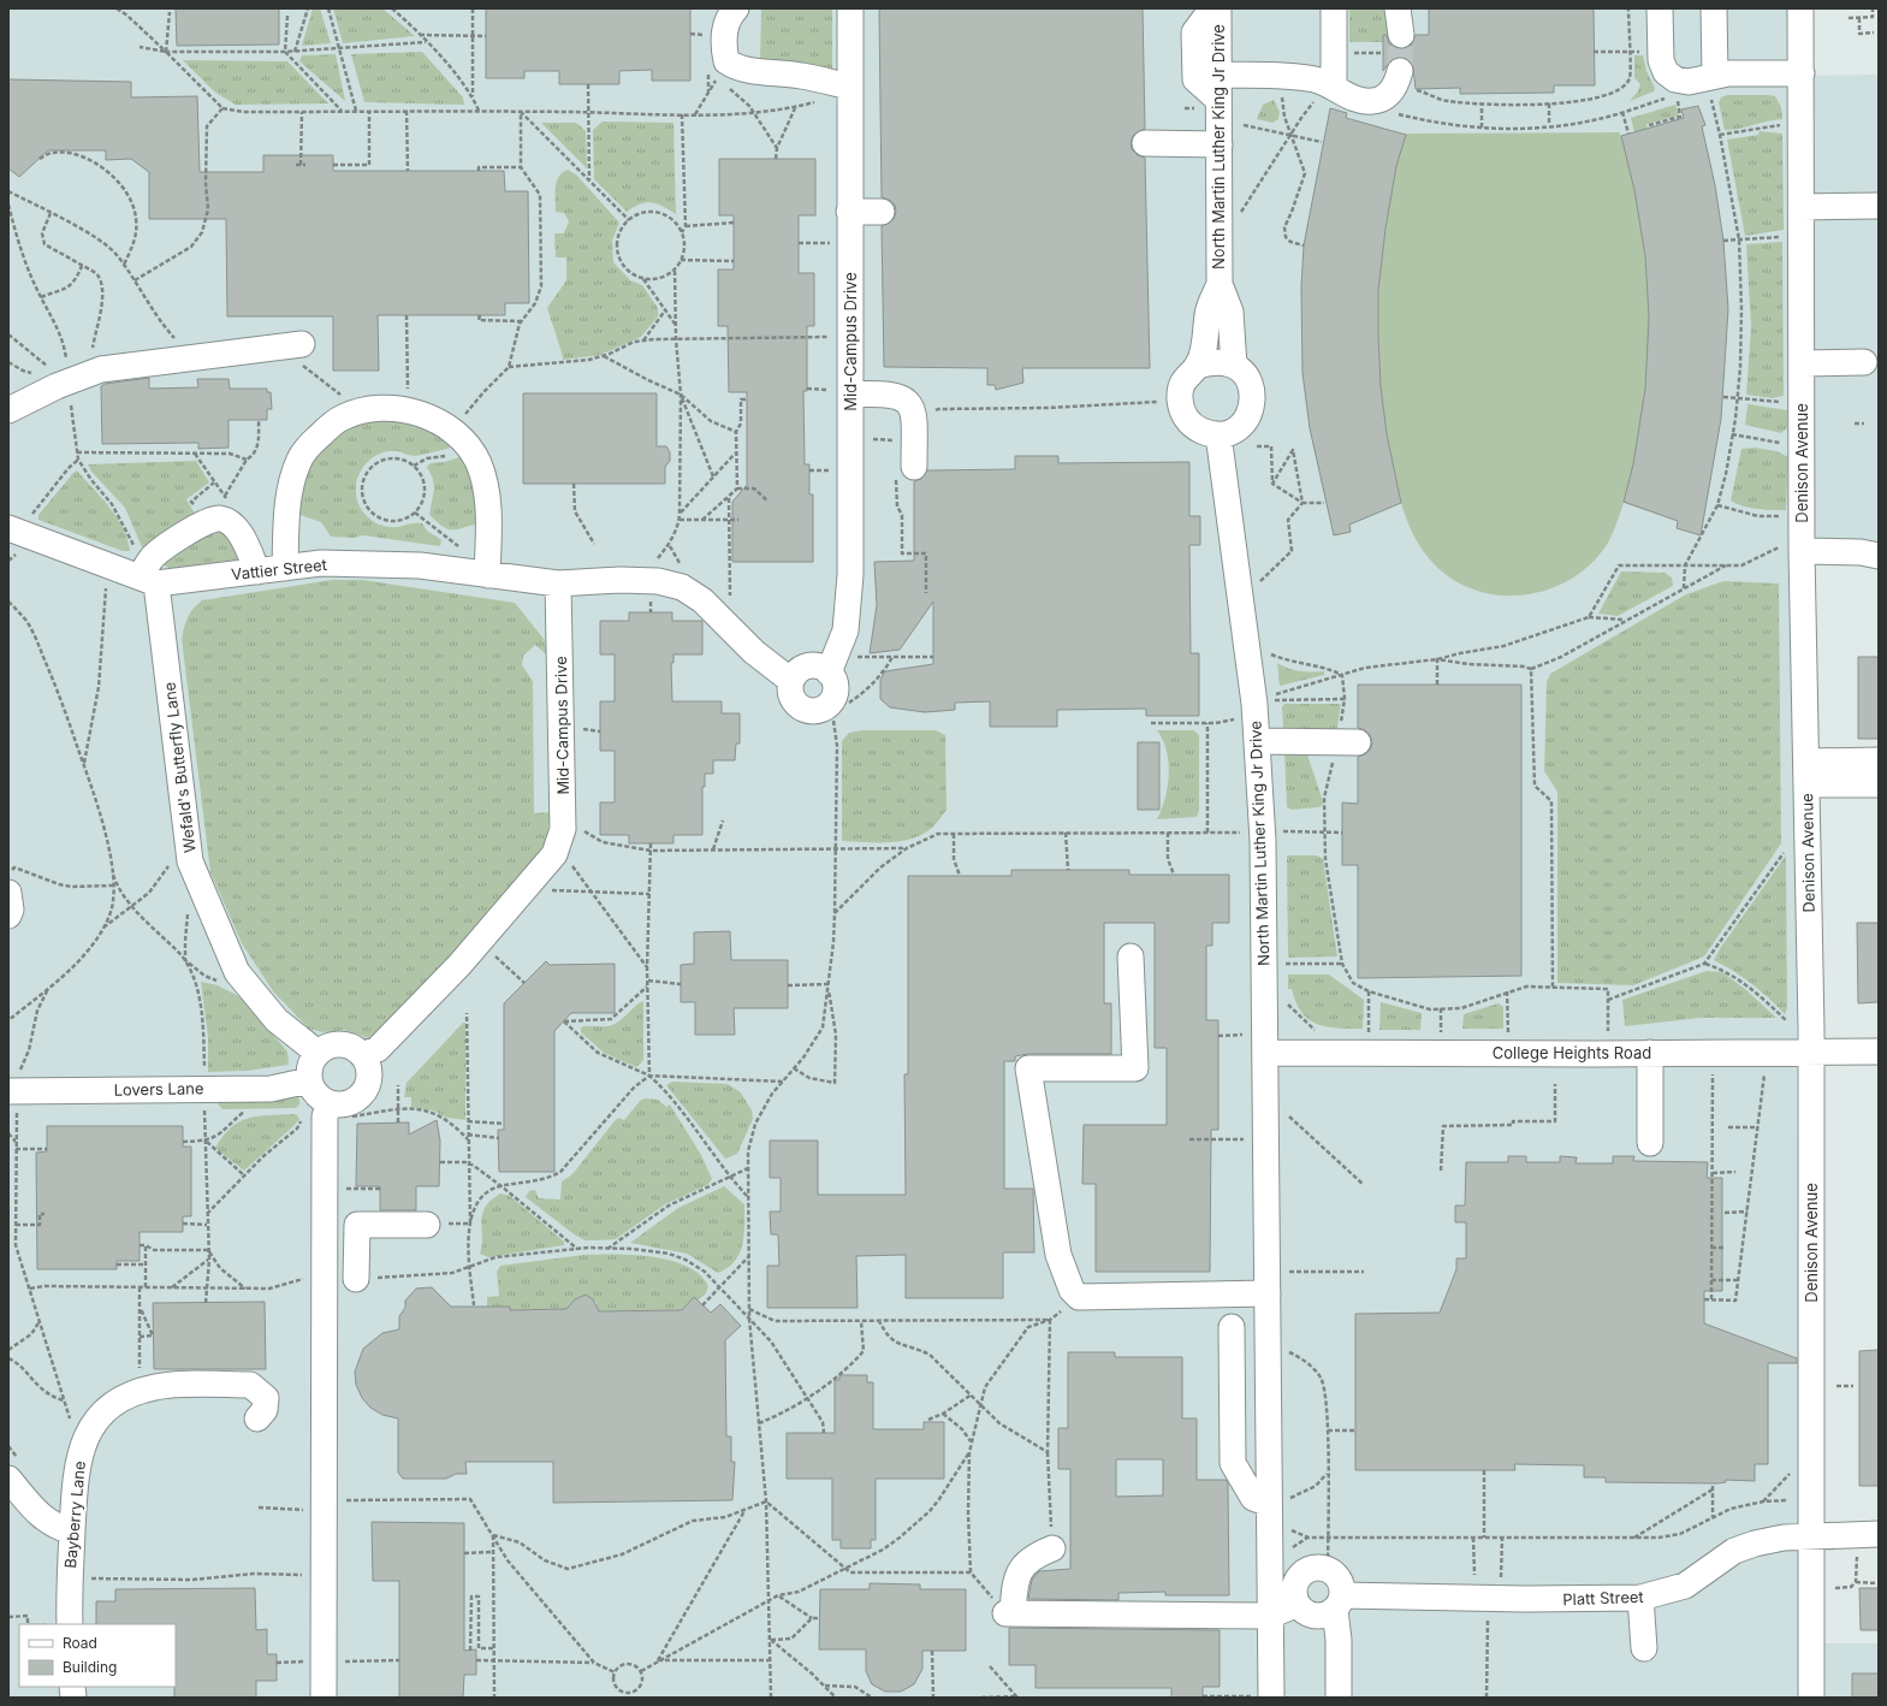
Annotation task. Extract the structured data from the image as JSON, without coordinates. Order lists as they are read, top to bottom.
{
  "streets": {
    "street": [
      "North Martin Luther King Jr Drive",
      "Mid-Campus Drive",
      "Denison Avenue",
      "Vattier Street",
      "Wefald's Butterfly Lane",
      "College Heights Road",
      "Lovers Lane",
      "Bayberry Lane",
      "Platt Street"
    ]
  },
  "crossings": [
    ["North Martin Luther King Jr Drive", "College Heights Road"],
    ["Mid-Campus Drive", "Vattier Street"],
    ["Mid-Campus Drive", "Wefald's Butterfly Lane"],
    ["Mid-Campus Drive", "Lovers Lane"],
    ["Denison Avenue", "College Heights Road"],
    ["Denison Avenue", "Platt Street"],
    ["Vattier Street", "Wefald's Butterfly Lane"],
    ["Wefald's Butterfly Lane", "Lovers Lane"]
  ],
  "legend": ["Road", "Building"]
}
